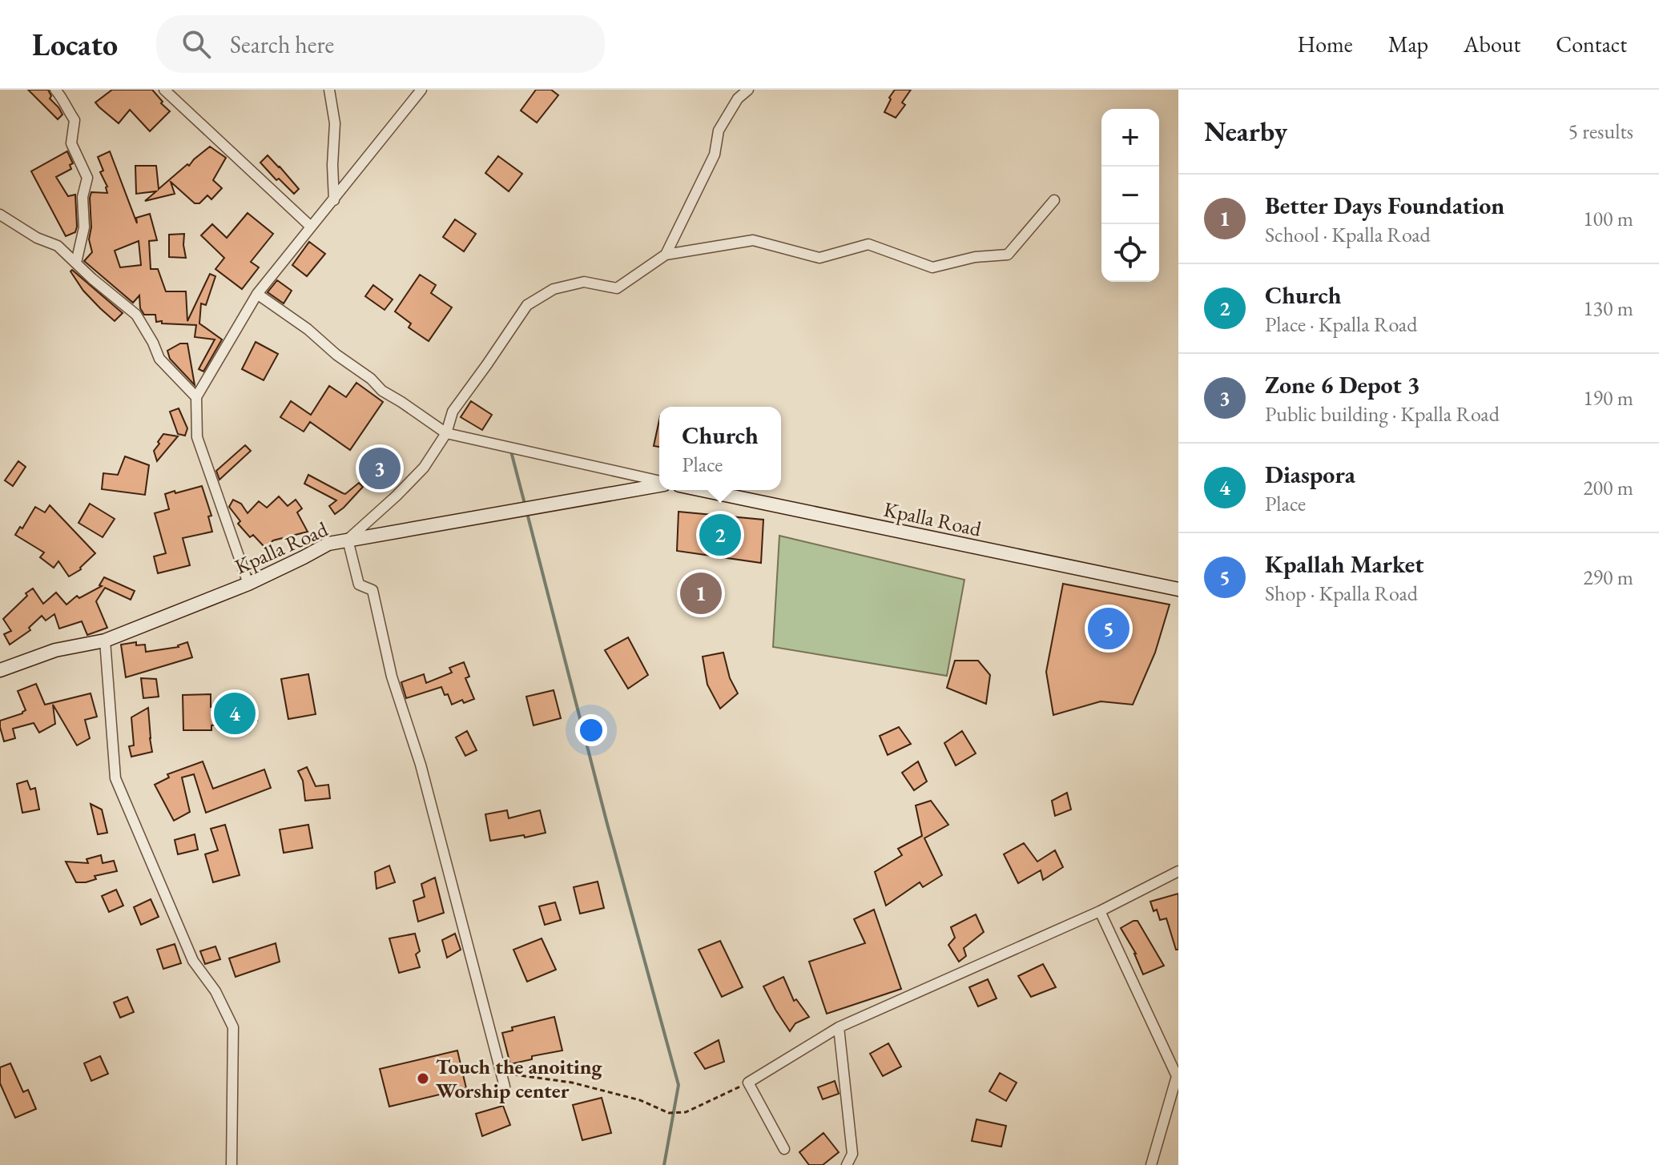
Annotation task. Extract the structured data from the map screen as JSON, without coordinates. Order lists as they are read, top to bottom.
{
  "streets": {
    "street": ["Kpalla Road"]
  },
  "places": ["Touch the anoiting Worship center"],
  "page": {
    "header": "Locato",
    "search": "Search here",
    "nav": [
      "Home",
      "Map",
      "About",
      "Contact"
    ],
    "heading": ["Nearby", "5 results"],
    "map_buttons": ["+", "−"],
    "list": [
      {
        "mark": "1",
        "name": "Better Days Foundation",
        "note": "School · Kpalla Road",
        "value": "100 m"
      },
      {
        "mark": "2",
        "name": "Church",
        "note": "Place · Kpalla Road",
        "value": "130 m"
      },
      {
        "mark": "3",
        "name": "Zone 6 Depot 3",
        "note": "Public building · Kpalla Road",
        "value": "190 m"
      },
      {
        "mark": "4",
        "name": "Diaspora",
        "note": "Place",
        "value": "200 m"
      },
      {
        "mark": "5",
        "name": "Kpallah Market",
        "note": "Shop · Kpalla Road",
        "value": "290 m"
      }
    ],
    "popup": ["Church", "Place"],
    "pins": [
      "3",
      "2",
      "1",
      "5",
      "4"
    ]
  }
}
